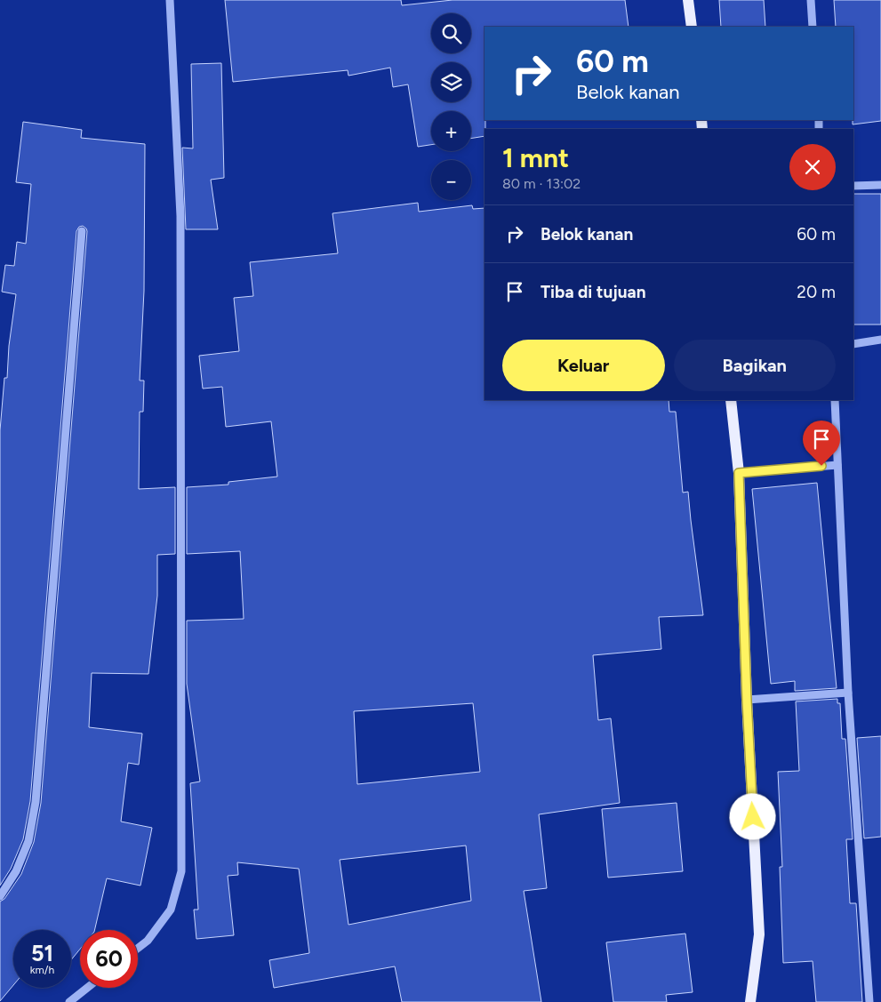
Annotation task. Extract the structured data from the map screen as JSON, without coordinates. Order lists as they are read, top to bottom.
{
  "page": {
    "map_buttons": ["+", "−"],
    "turn": ["60 m", "Belok kanan"],
    "heading": ["1 mnt", "80 m · 13:02"],
    "list": [
      {
        "name": "Belok kanan",
        "value": "60 m"
      },
      {
        "name": "Tiba di tujuan",
        "value": "20 m"
      }
    ],
    "buttons": ["Keluar", "Bagikan"],
    "speed": "51 km/h",
    "limit": "60"
  }
}
